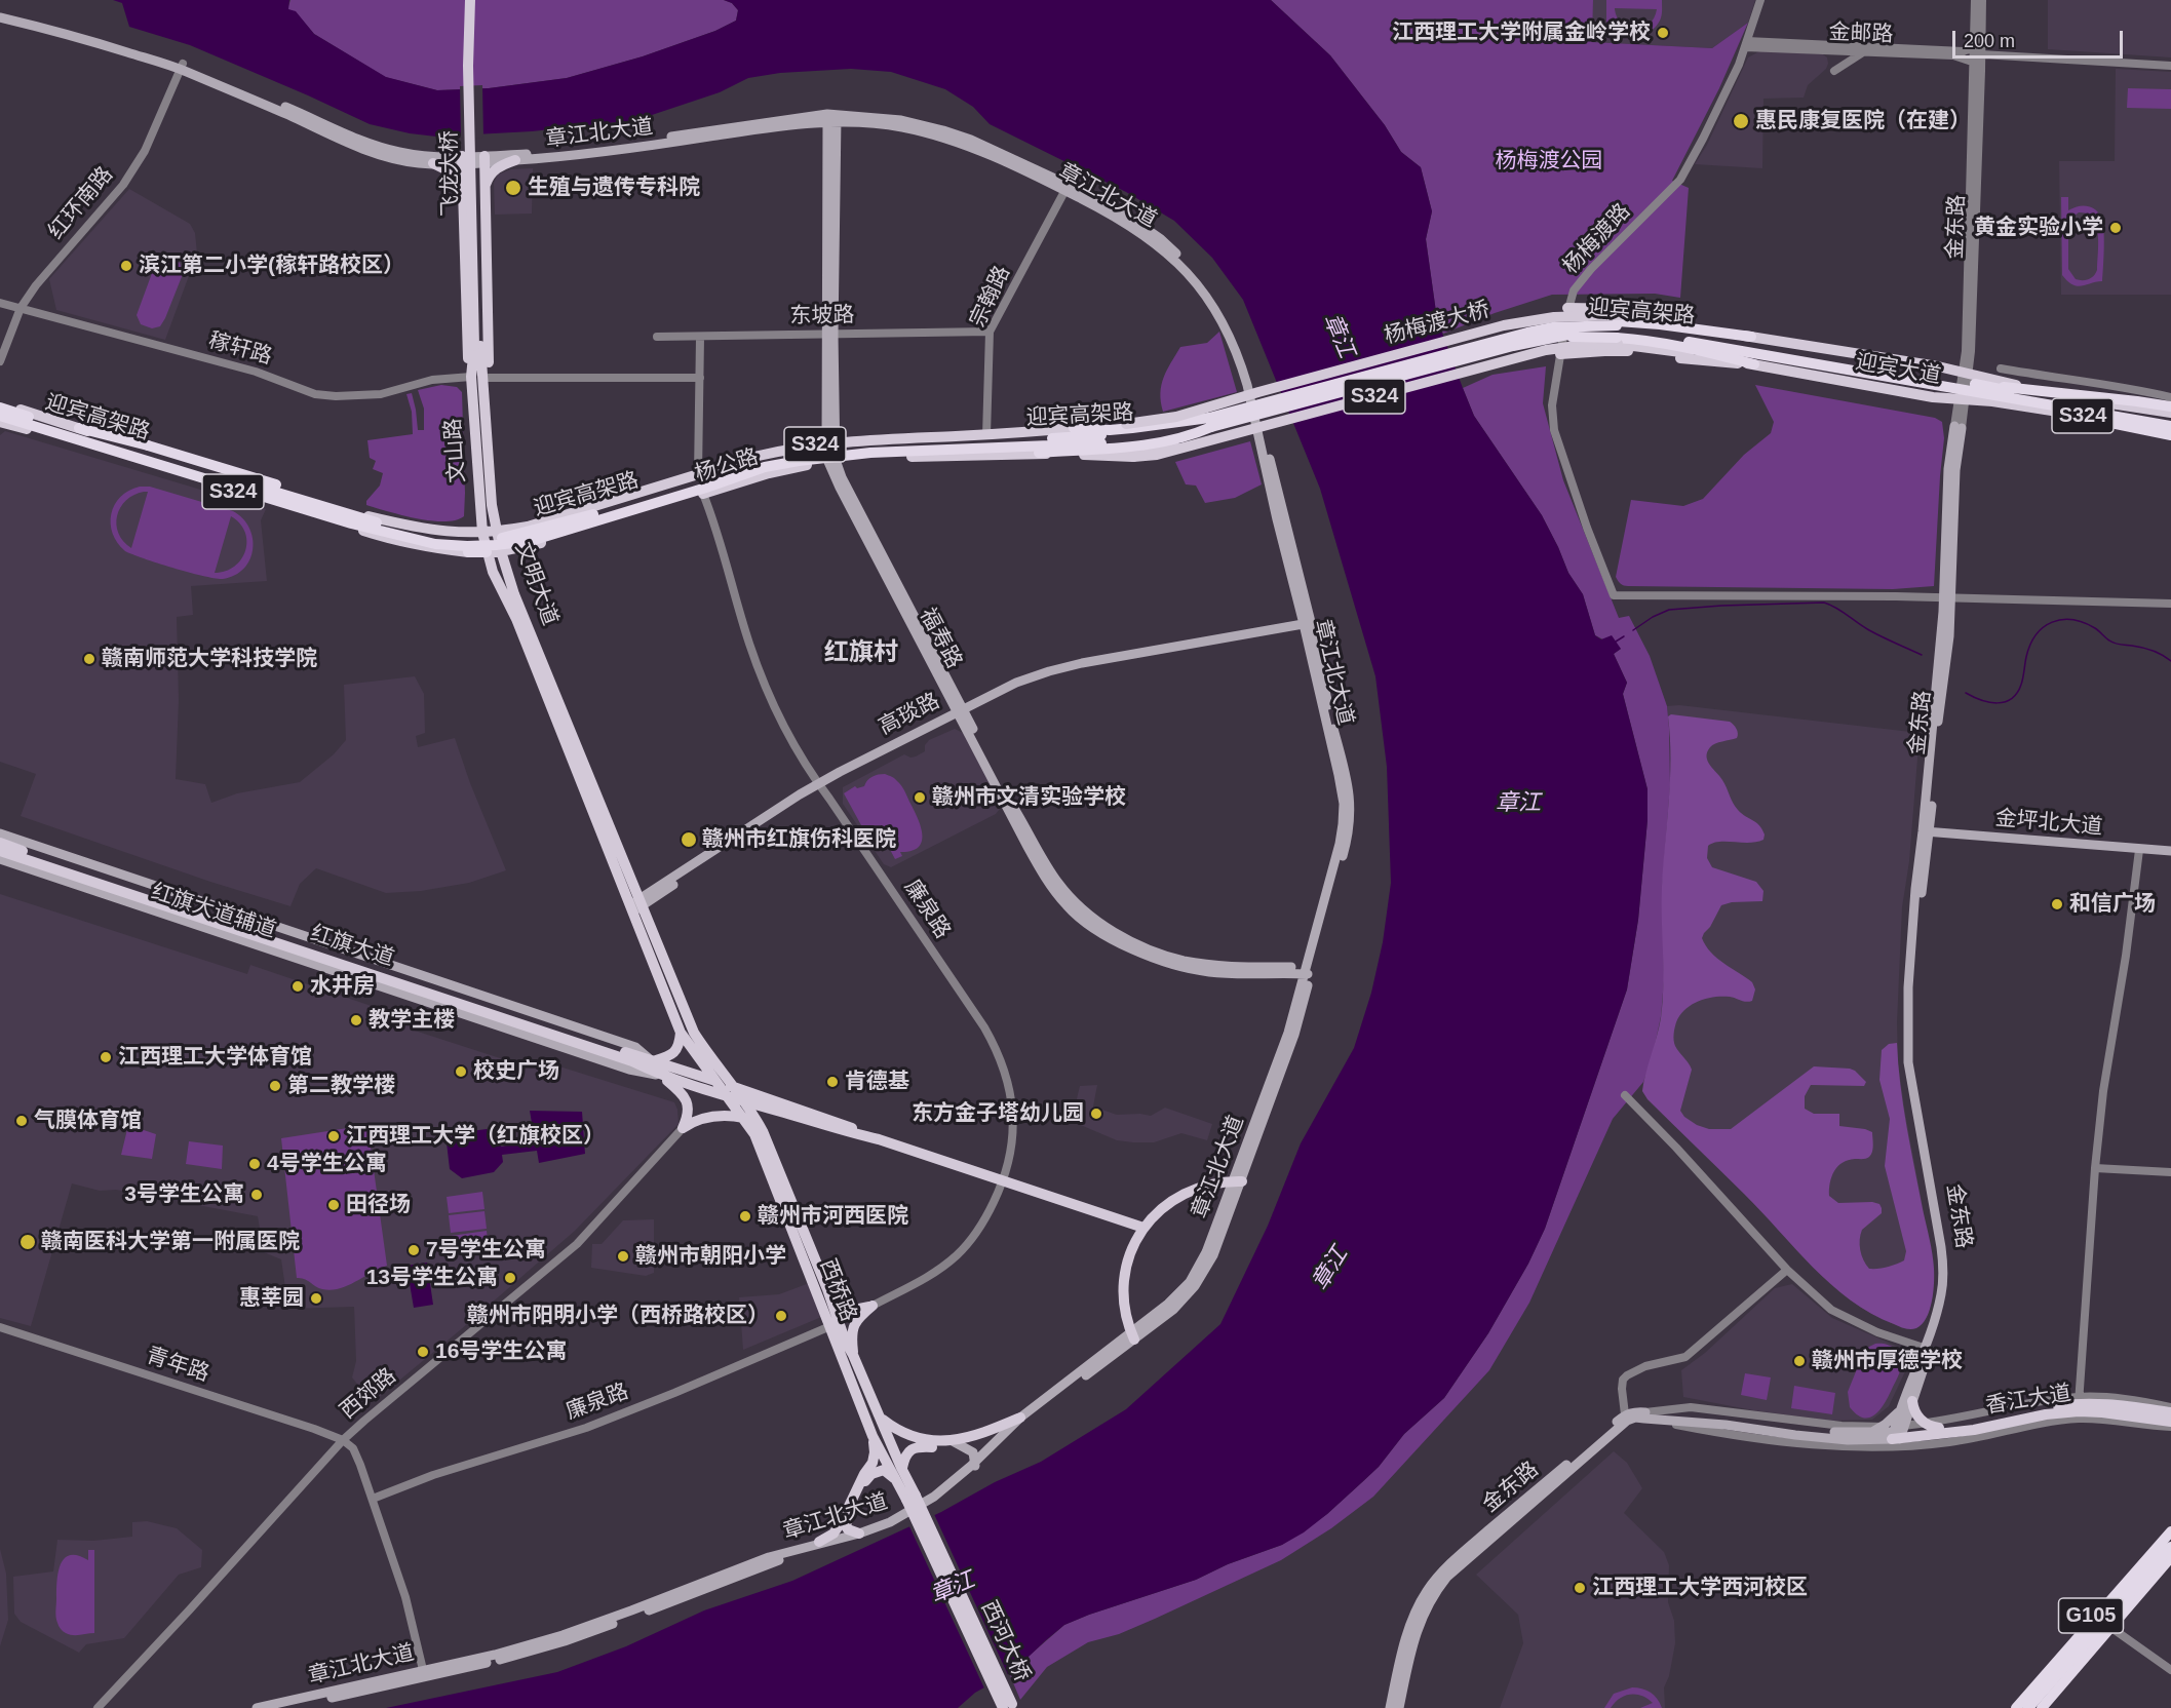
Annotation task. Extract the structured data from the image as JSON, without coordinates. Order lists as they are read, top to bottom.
{
  "streets": {
    "highway": [
      "迎宾高架路",
      "S324",
      "文明大道",
      "G105"
    ],
    "main road": [
      "章江北大道",
      "飞龙大桥",
      "金东路",
      "杨梅渡大桥",
      "迎宾大道",
      "文山路",
      "杨公路",
      "福寿路",
      "高琰路",
      "金坪北大道",
      "红旗大道辅道",
      "红旗大道",
      "西桥路",
      "香江大道",
      "西河大桥"
    ],
    "street": [
      "金邮路",
      "红环南路",
      "杨梅渡路",
      "宗翰路",
      "东坡路",
      "稼轩路",
      "廉泉路",
      "青年路",
      "西郊路"
    ]
  },
  "crossings": [
    ["金邮路", "金东路"],
    ["金邮路", "杨梅渡路"],
    ["章江北大道", "红环南路"],
    ["章江北大道", "宗翰路"],
    ["章江北大道", "福寿路"],
    ["章江北大道", "高琰路"],
    ["飞龙大桥", "文山路"],
    ["红环南路", "稼轩路"],
    ["金东路", "杨梅渡路"],
    ["金东路", "迎宾高架路"],
    ["金东路", "迎宾大道"],
    ["金东路", "金坪北大道"],
    ["金东路", "香江大道"],
    ["杨梅渡路", "迎宾大道"],
    ["宗翰路", "东坡路"],
    ["宗翰路", "杨公路"],
    ["迎宾高架路", "杨梅渡大桥"],
    ["迎宾高架路", "迎宾大道"],
    ["迎宾高架路", "S324"],
    ["迎宾高架路", "杨公路"],
    ["东坡路", "福寿路"],
    ["杨梅渡大桥", "迎宾大道"],
    ["杨梅渡大桥", "S324"],
    ["杨梅渡大桥", "杨公路"],
    ["稼轩路", "文山路"],
    ["迎宾大道", "S324"],
    ["S324", "杨公路"],
    ["文山路", "杨公路"],
    ["文山路", "文明大道"],
    ["杨公路", "文明大道"],
    ["杨公路", "福寿路"],
    ["杨公路", "廉泉路"],
    ["文明大道", "高琰路"],
    ["文明大道", "红旗大道"],
    ["文明大道", "西桥路"],
    ["福寿路", "高琰路"],
    ["高琰路", "廉泉路"],
    ["廉泉路", "西桥路"],
    ["红旗大道辅道", "红旗大道"],
    ["红旗大道", "西桥路"],
    ["西桥路", "西河大桥"],
    ["青年路", "西郊路"]
  ],
  "districts": ["红旗村"],
  "water": ["章江"],
  "parks": ["杨梅渡公园"],
  "places": [
    "江西理工大学附属金岭学校",
    "惠民康复医院（在建）",
    "生殖与遗传专科院",
    "黄金实验小学",
    "滨江第二小学(稼轩路校区）",
    "赣南师范大学科技学院",
    "赣州市文清实验学校",
    "赣州市红旗伤科医院",
    "和信广场",
    "水井房",
    "教学主楼",
    "江西理工大学体育馆",
    "校史广场",
    "肯德基",
    "第二教学楼",
    "东方金子塔幼儿园",
    "气膜体育馆",
    "江西理工大学（红旗校区）",
    "4号学生公寓",
    "3号学生公寓",
    "田径场",
    "赣州市河西医院",
    "赣南医科大学第一附属医院",
    "7号学生公寓",
    "赣州市朝阳小学",
    "13号学生公寓",
    "惠莘园",
    "赣州市阳明小学（西桥路校区）",
    "16号学生公寓",
    "赣州市厚德学校",
    "江西理工大学西河校区"
  ],
  "scale_bar": "200 m"
}
